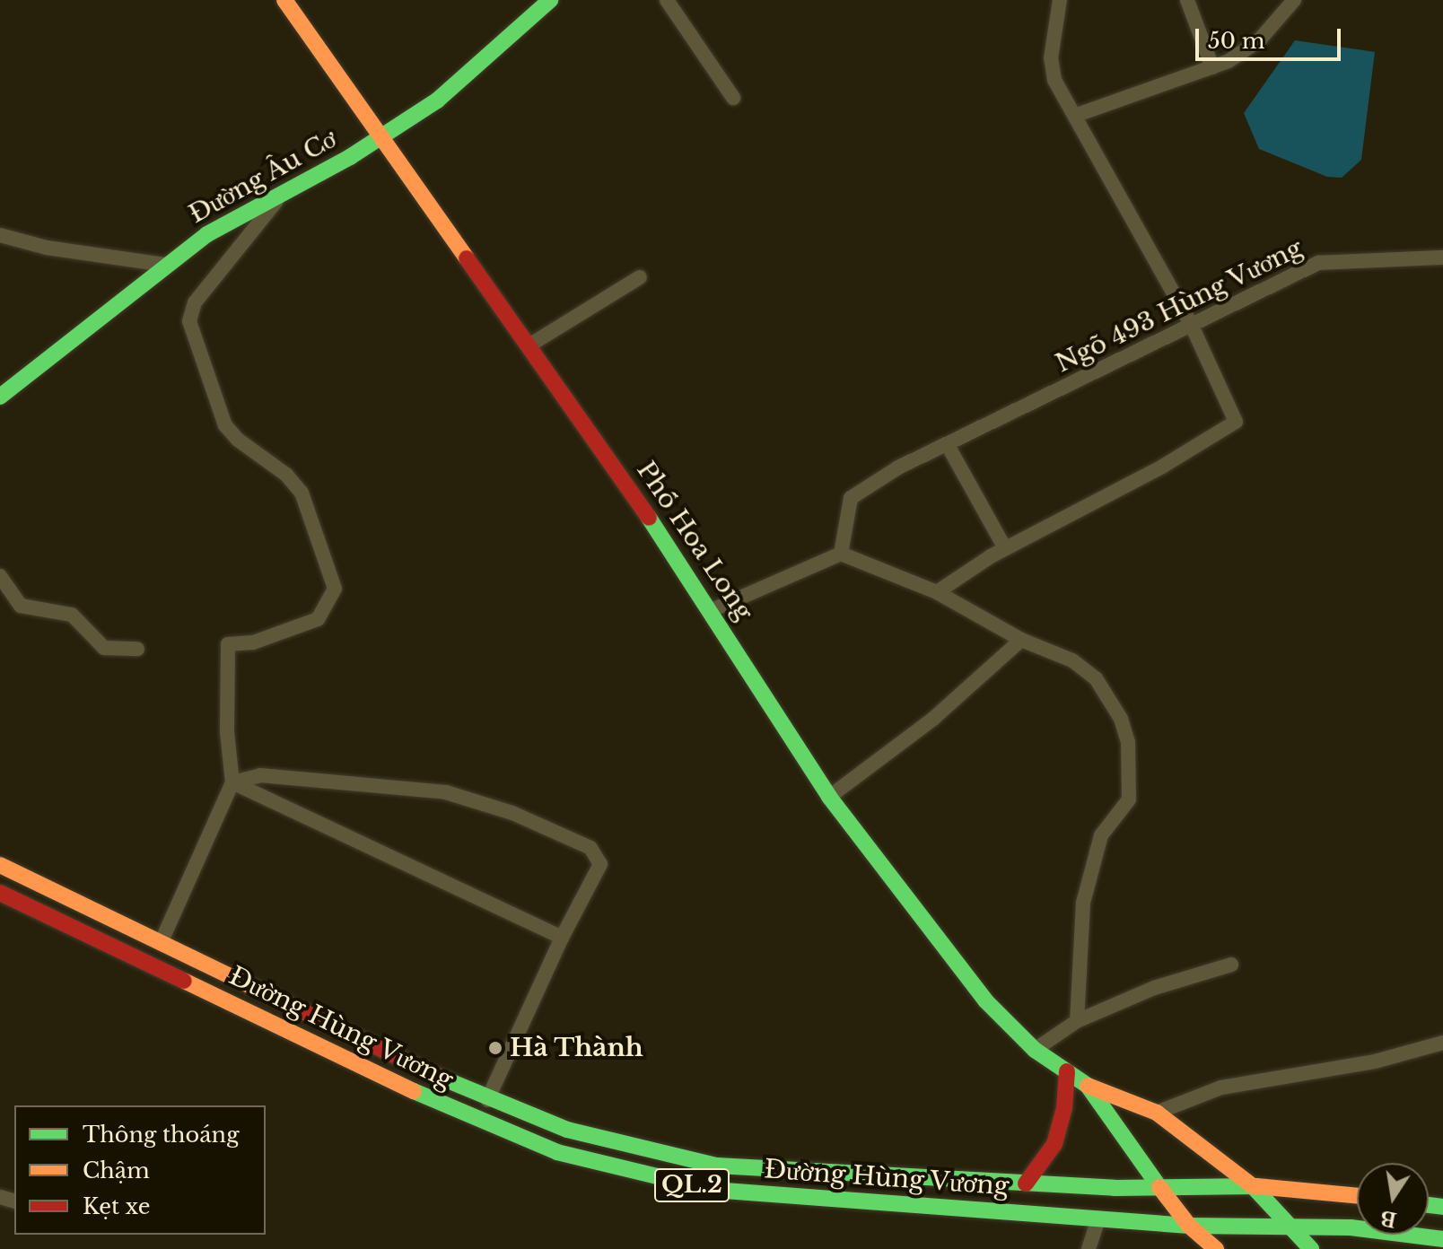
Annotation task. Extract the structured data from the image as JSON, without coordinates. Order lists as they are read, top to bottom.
{
  "streets": {
    "main road": [
      "Đường Âu Cơ",
      "Phố Hoa Long",
      "Đường Hùng Vương",
      "QL.2"
    ],
    "street": ["Ngõ 493 Hùng Vương"]
  },
  "crossings": [
    ["Đường Âu Cơ", "Phố Hoa Long"],
    ["Phố Hoa Long", "Đường Hùng Vương"]
  ],
  "places": ["Hà Thành"],
  "legend": ["Thông thoáng", "Chậm", "Kẹt xe"],
  "scale_bar": "50 m",
  "north": "bottom"
}
